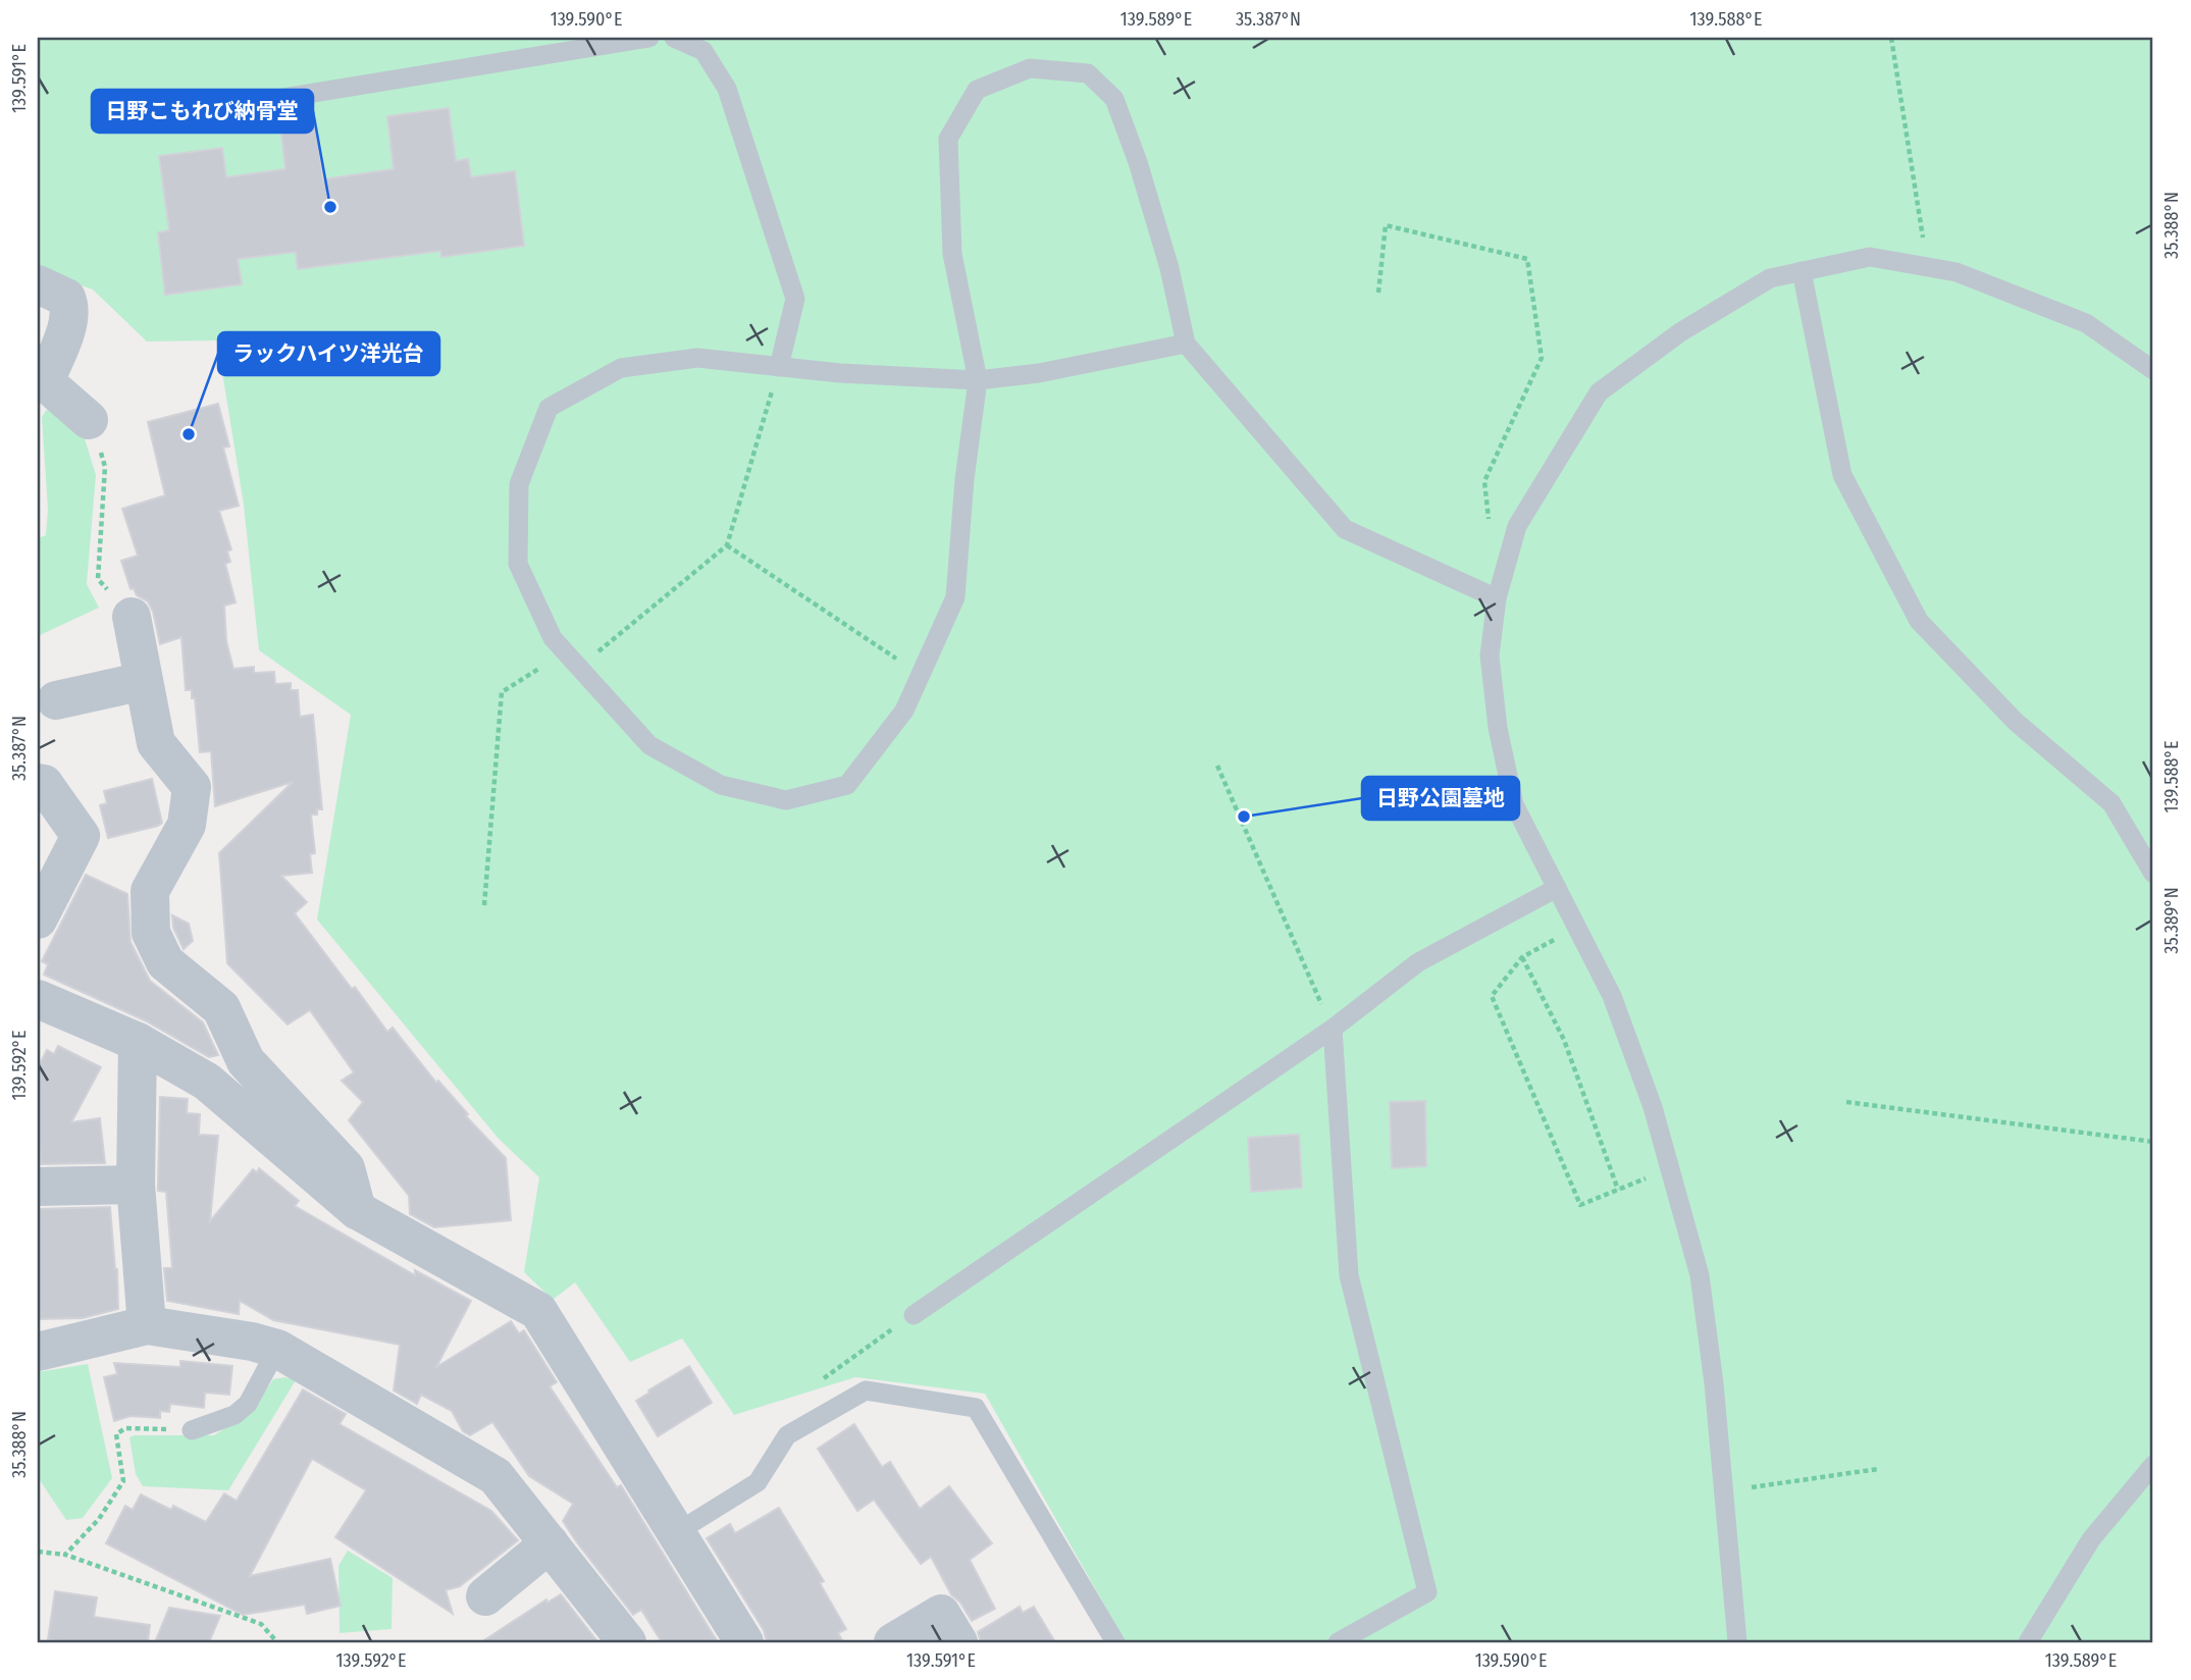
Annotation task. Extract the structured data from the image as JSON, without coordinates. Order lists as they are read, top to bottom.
{
  "places": ["日野こもれび納骨堂", "ラックハイツ洋光台", "日野公園墓地"],
  "coordinates": [
    "139.590°E",
    "139.589°E",
    "35.387°N",
    "139.588°E",
    "139.591°E",
    "35.388°N",
    "35.389°N",
    "139.592°E"
  ]
}
